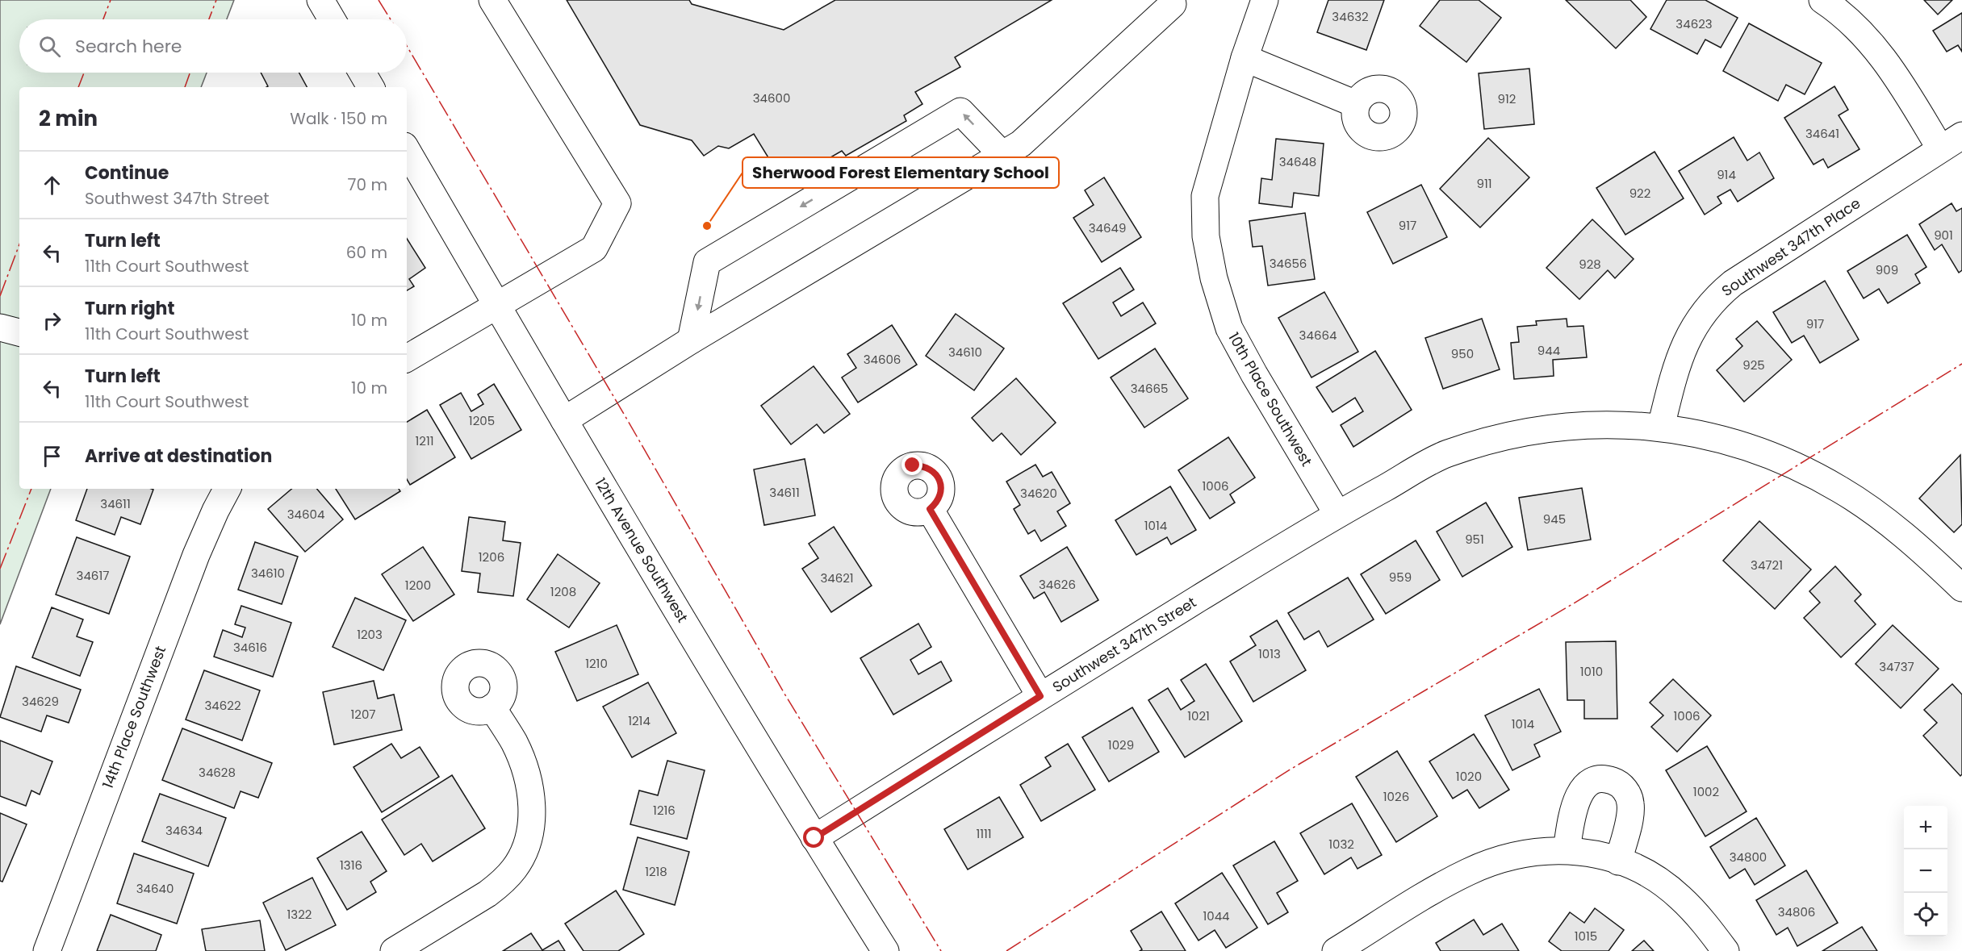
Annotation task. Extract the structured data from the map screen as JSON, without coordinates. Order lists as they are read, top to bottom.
{
  "streets": {
    "street": [
      "Southwest 347th Place",
      "10th Place Southwest",
      "12th Avenue Southwest",
      "Southwest 347th Street",
      "14th Place Southwest"
    ]
  },
  "crossings": [
    ["Southwest 347th Place", "Southwest 347th Street"],
    ["10th Place Southwest", "Southwest 347th Street"],
    ["12th Avenue Southwest", "Southwest 347th Street"]
  ],
  "places": ["Sherwood Forest Elementary School"],
  "house_numbers": [
    "34632",
    "34623",
    "34600",
    "912",
    "34641",
    "34648",
    "914",
    "911",
    "922",
    "917",
    "34649",
    "901",
    "34656",
    "928",
    "909",
    "917",
    "34664",
    "944",
    "34610",
    "950",
    "34606",
    "925",
    "34665",
    "1205",
    "1211",
    "1006",
    "34611",
    "34620",
    "34611",
    "34604",
    "945",
    "1014",
    "951",
    "1206",
    "34721",
    "34610",
    "34617",
    "959",
    "34621",
    "34626",
    "1200",
    "1208",
    "1203",
    "34616",
    "1013",
    "1210",
    "34737",
    "1010",
    "34629",
    "34622",
    "1207",
    "1021",
    "1006",
    "1214",
    "1014",
    "1029",
    "34628",
    "1020",
    "1002",
    "1026",
    "1216",
    "34634",
    "1111",
    "1032",
    "34800",
    "1316",
    "1218",
    "34640",
    "34806",
    "1322",
    "1044",
    "1015"
  ],
  "page": {
    "search": "Search here",
    "heading": ["2 min", "Walk · 150 m"],
    "list": [
      ["Continue", "Southwest 347th Street", "70 m"],
      ["Turn left", "11th Court Southwest", "60 m"],
      ["Turn right", "11th Court Southwest", "10 m"],
      ["Turn left", "11th Court Southwest", "10 m"],
      "Arrive at destination"
    ],
    "map_buttons": ["+", "−"]
  }
}
